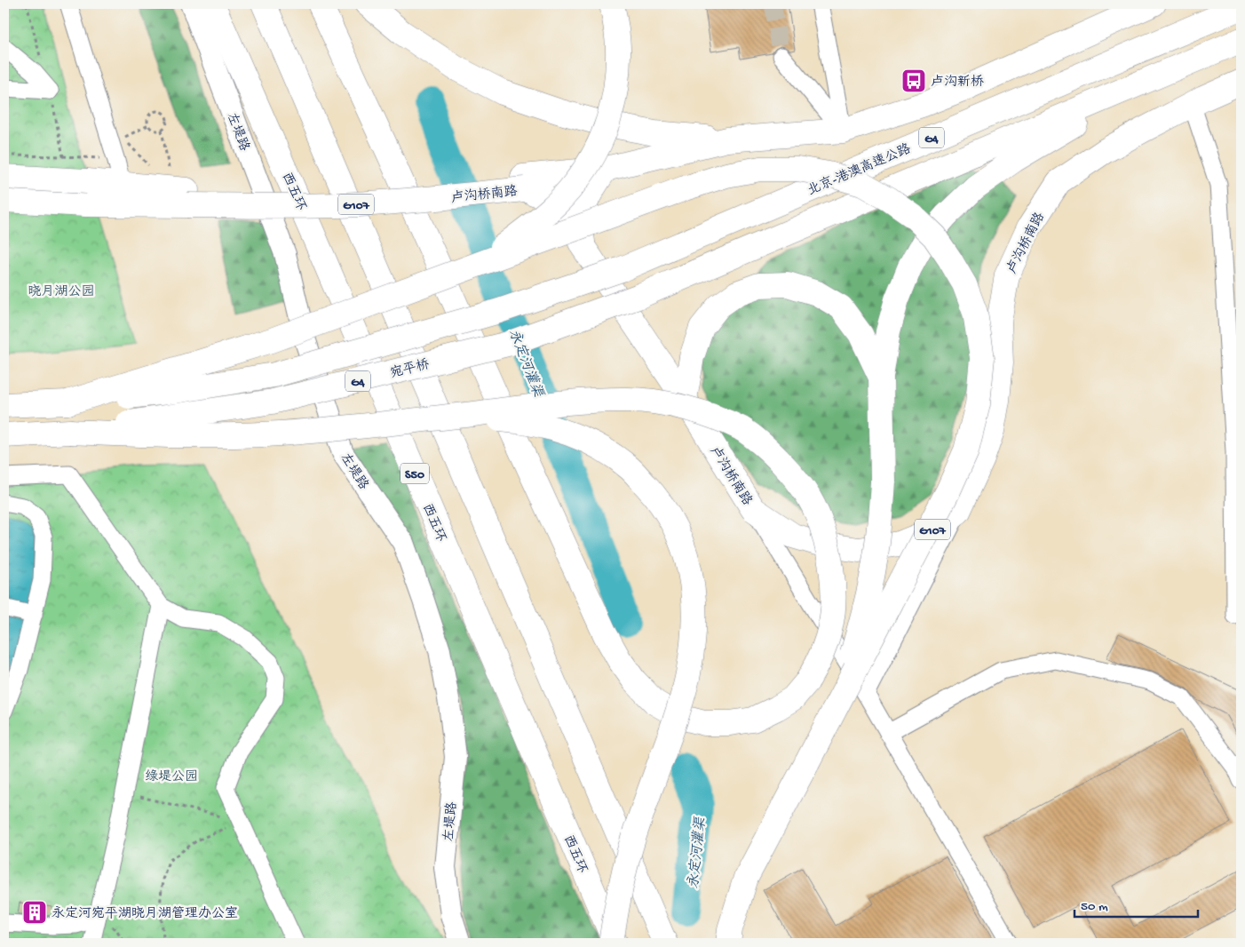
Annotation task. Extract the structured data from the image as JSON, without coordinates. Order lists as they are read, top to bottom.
{
  "streets": {
    "highway": [
      "G4",
      "北京-港澳高速公路",
      "西五环",
      "卢沟桥南路",
      "G107",
      "宛平桥",
      "S50"
    ],
    "main road": ["左堤路"]
  },
  "crossings": [
    ["G4", "北京-港澳高速公路"],
    ["G4", "宛平桥"]
  ],
  "water": ["永定河灌渠"],
  "parks": ["晓月湖公园", "绿堤公园"],
  "places": {
    "bus stop": ["卢沟新桥"],
    "building": ["永定河宛平湖晓月湖管理办公室"]
  },
  "scale_bar": "50 m"
}
